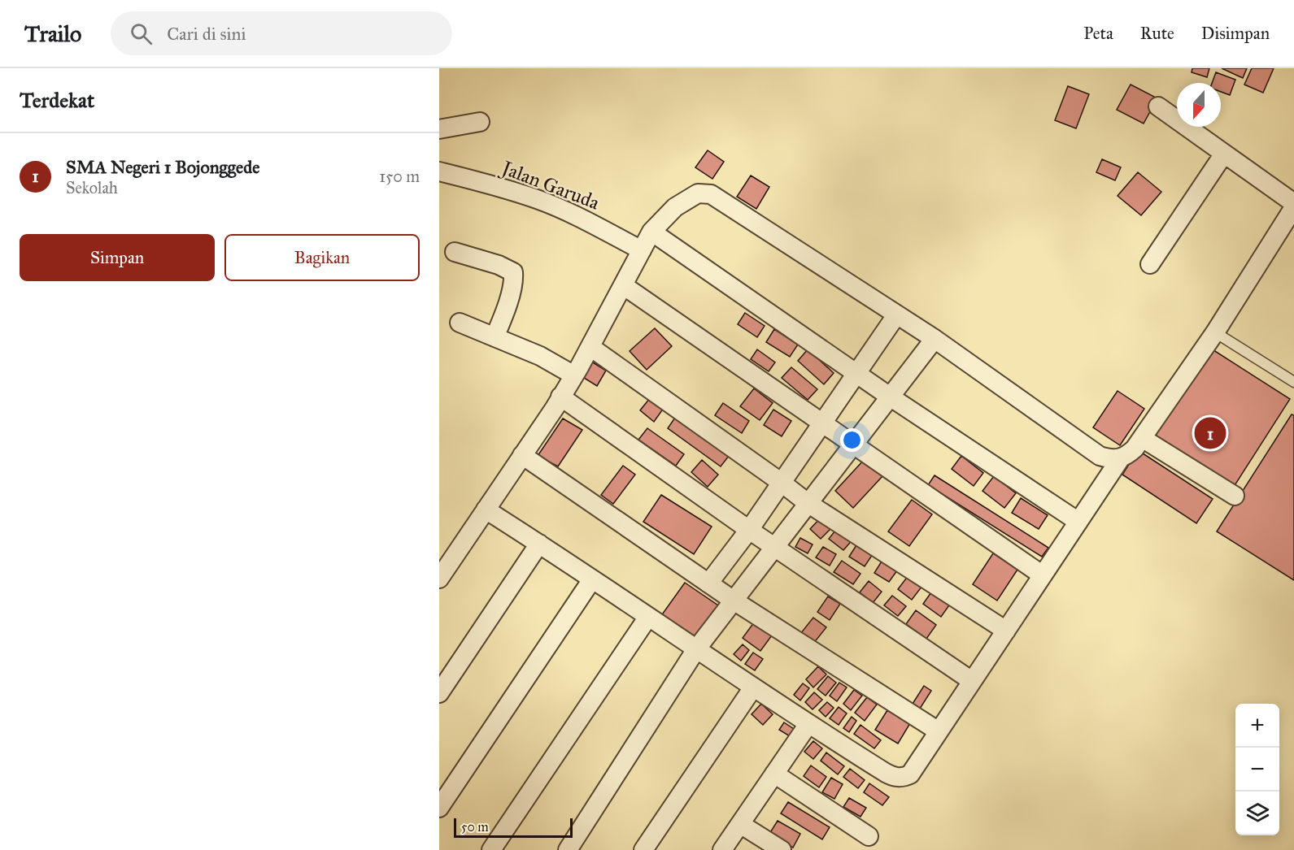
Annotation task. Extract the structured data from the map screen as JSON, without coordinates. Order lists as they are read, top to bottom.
{
  "streets": {
    "street": ["Jalan Garuda"]
  },
  "scale_bar": "50 m",
  "north": "bottom",
  "page": {
    "header": "Trailo",
    "search": "Cari di sini",
    "nav": ["Peta", "Rute", "Disimpan"],
    "heading": "Terdekat",
    "list": [
      {
        "mark": "1",
        "name": "SMA Negeri 1 Bojonggede",
        "note": "Sekolah",
        "value": "150 m"
      }
    ],
    "buttons": ["Simpan", "Bagikan"],
    "pins": "1",
    "map_buttons": ["+", "−"],
    "scale": "50 m"
  }
}
